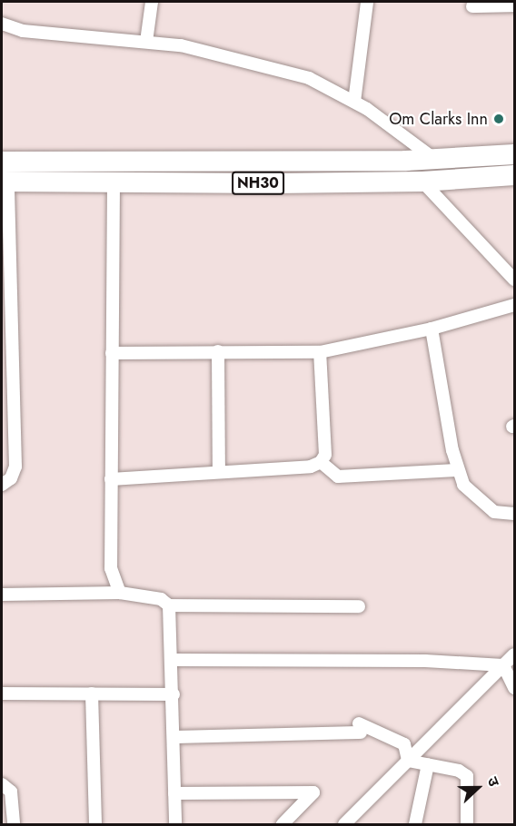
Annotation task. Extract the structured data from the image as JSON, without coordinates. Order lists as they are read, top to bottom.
{
  "streets": {
    "highway": ["NH30"]
  },
  "places": ["Om Clarks Inn"],
  "north": "right"
}
